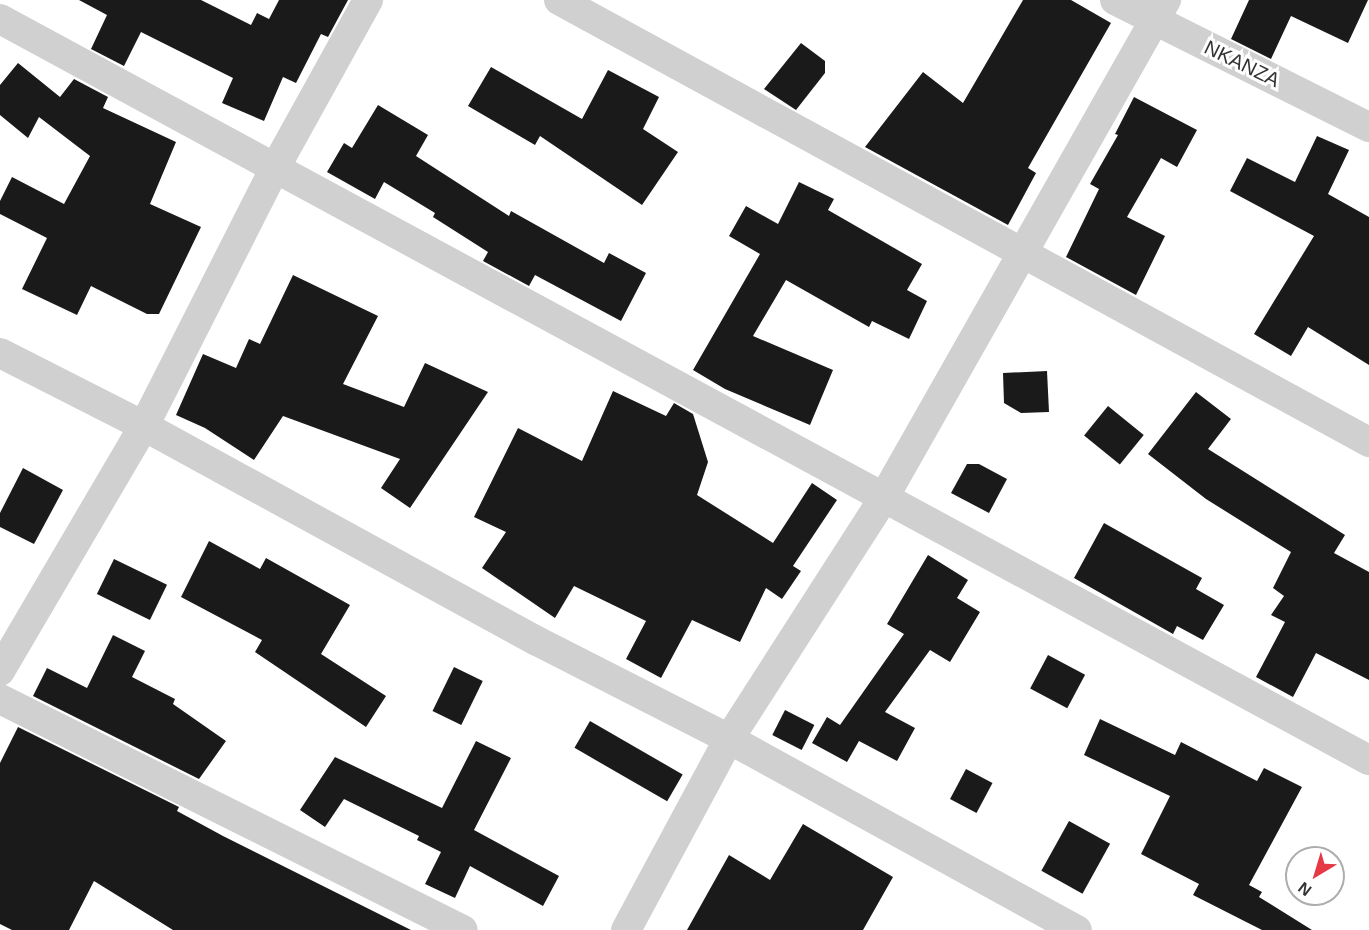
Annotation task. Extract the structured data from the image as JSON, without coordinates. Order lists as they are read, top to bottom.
{
  "streets": {
    "street": ["NKANZA"]
  },
  "north": "bottom left"
}
